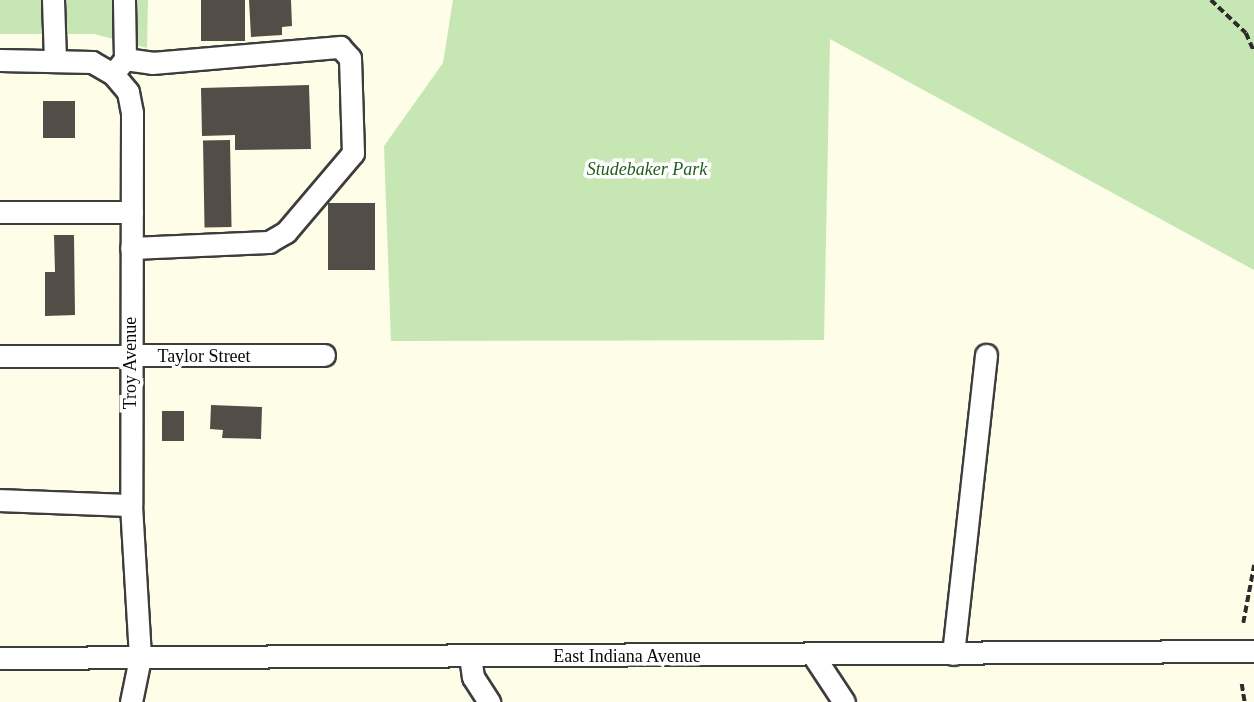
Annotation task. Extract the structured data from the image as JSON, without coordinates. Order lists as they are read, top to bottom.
{
  "streets": {
    "street": ["Taylor Street", "Troy Avenue", "East Indiana Avenue"]
  },
  "crossings": [
    ["Taylor Street", "Troy Avenue"],
    ["Troy Avenue", "East Indiana Avenue"]
  ],
  "parks": ["Studebaker Park"]
}
